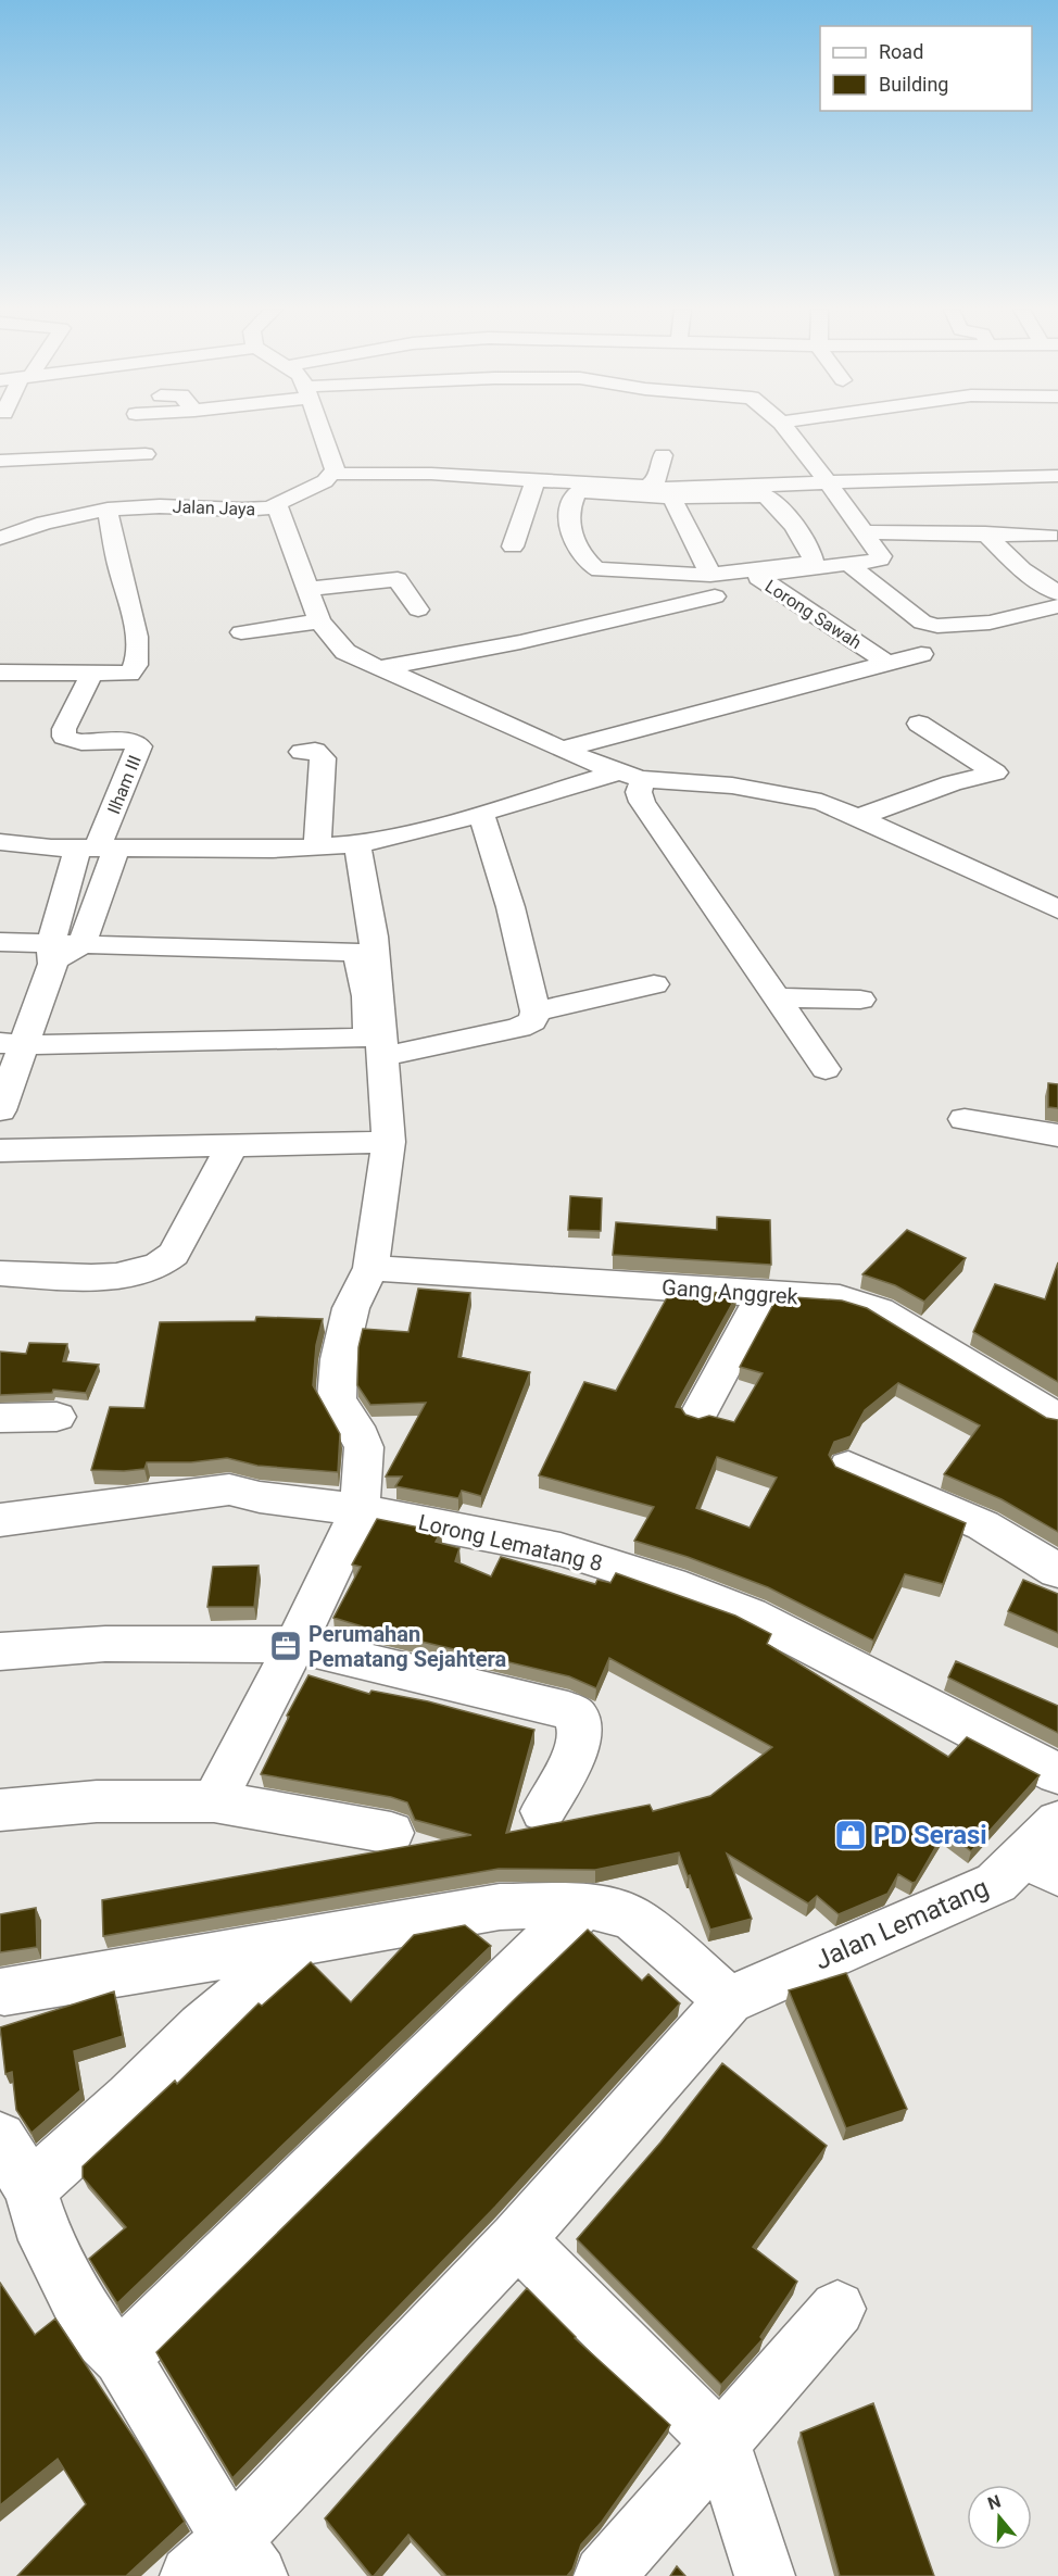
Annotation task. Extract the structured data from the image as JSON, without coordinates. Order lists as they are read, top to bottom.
{
  "streets": {
    "street": [
      "Jalan Jaya",
      "Lorong Sawah",
      "Ilham III",
      "Gang Anggrek",
      "Lorong Lematang 8",
      "Jalan Lematang"
    ]
  },
  "places": {
    "office": ["Perumahan Pematang Sejahtera"],
    "shop": ["PD Serasi"]
  },
  "legend": ["Road", "Building"],
  "north": "top"
}
